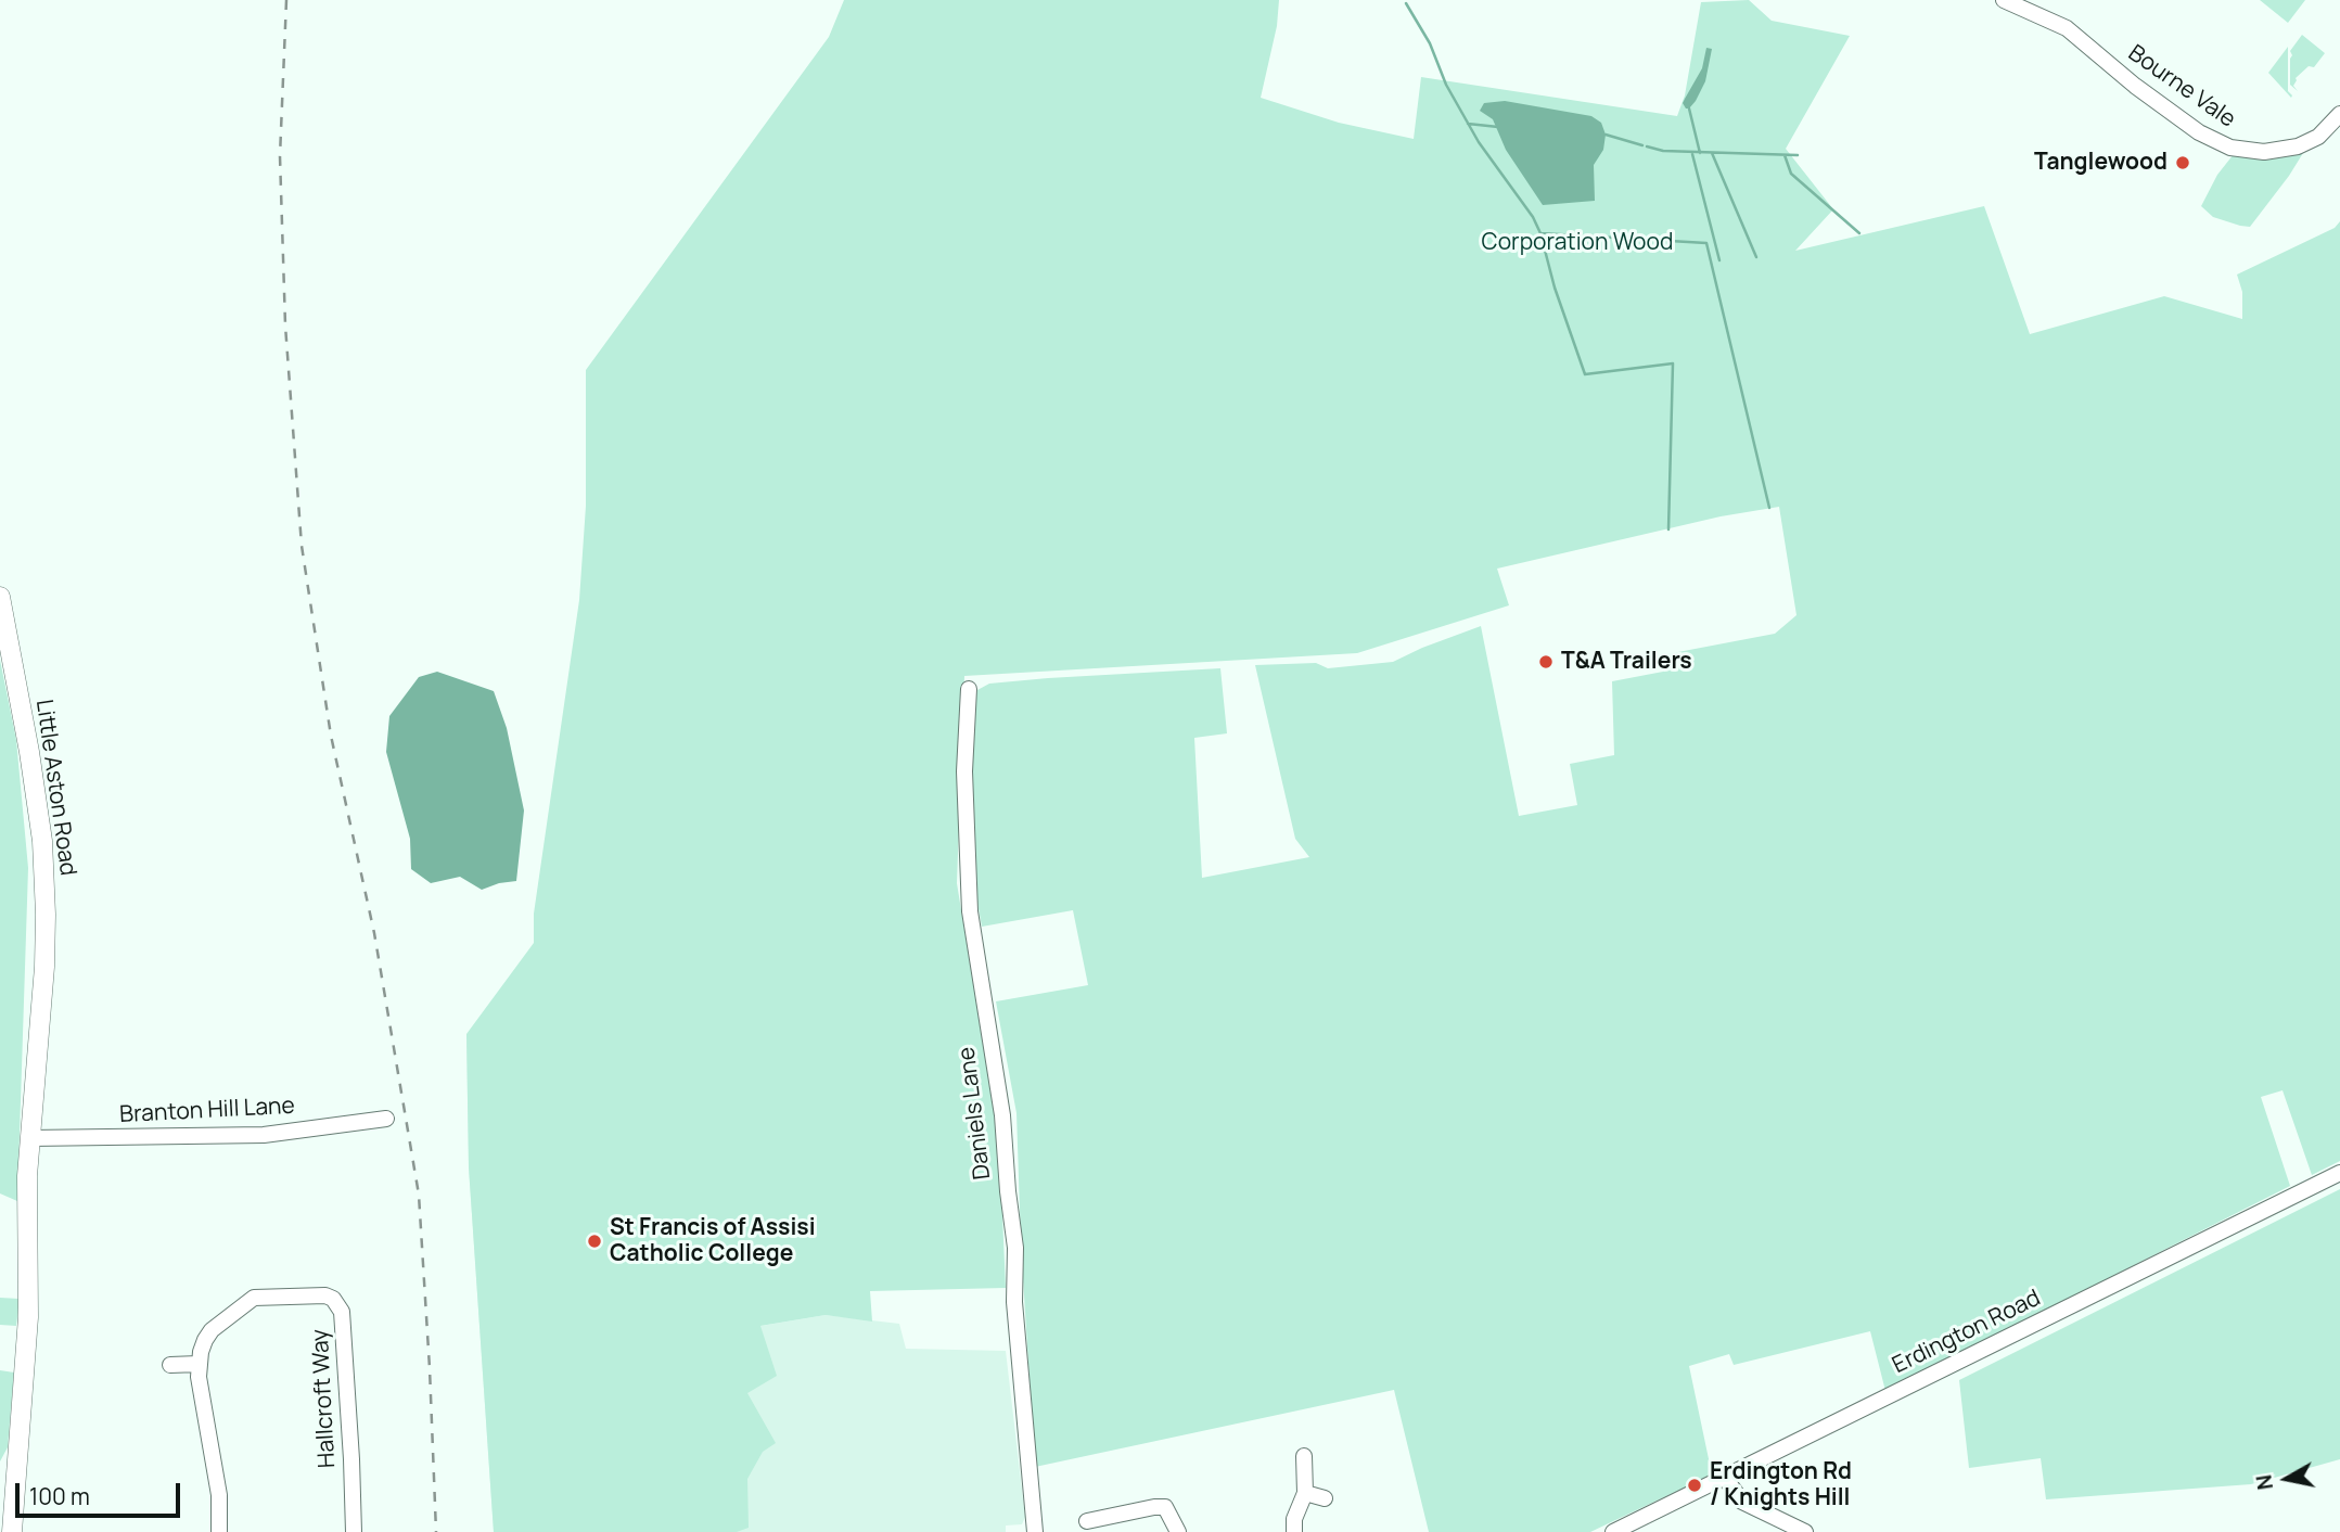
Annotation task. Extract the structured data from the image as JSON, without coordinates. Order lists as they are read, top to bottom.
{
  "streets": {
    "main road": ["Little Aston Road"],
    "street": [
      "Bourne Vale",
      "Branton Hill Lane",
      "Daniels Lane",
      "Erdington Road",
      "Hallcroft Way"
    ]
  },
  "crossings": [
    ["Little Aston Road", "Branton Hill Lane"]
  ],
  "parks": ["Corporation Wood"],
  "places": [
    "Tanglewood",
    "T&A Trailers",
    "St Francis of Assisi Catholic College",
    "Erdington Rd / Knights Hill"
  ],
  "scale_bar": "100 m",
  "north": "left"
}
